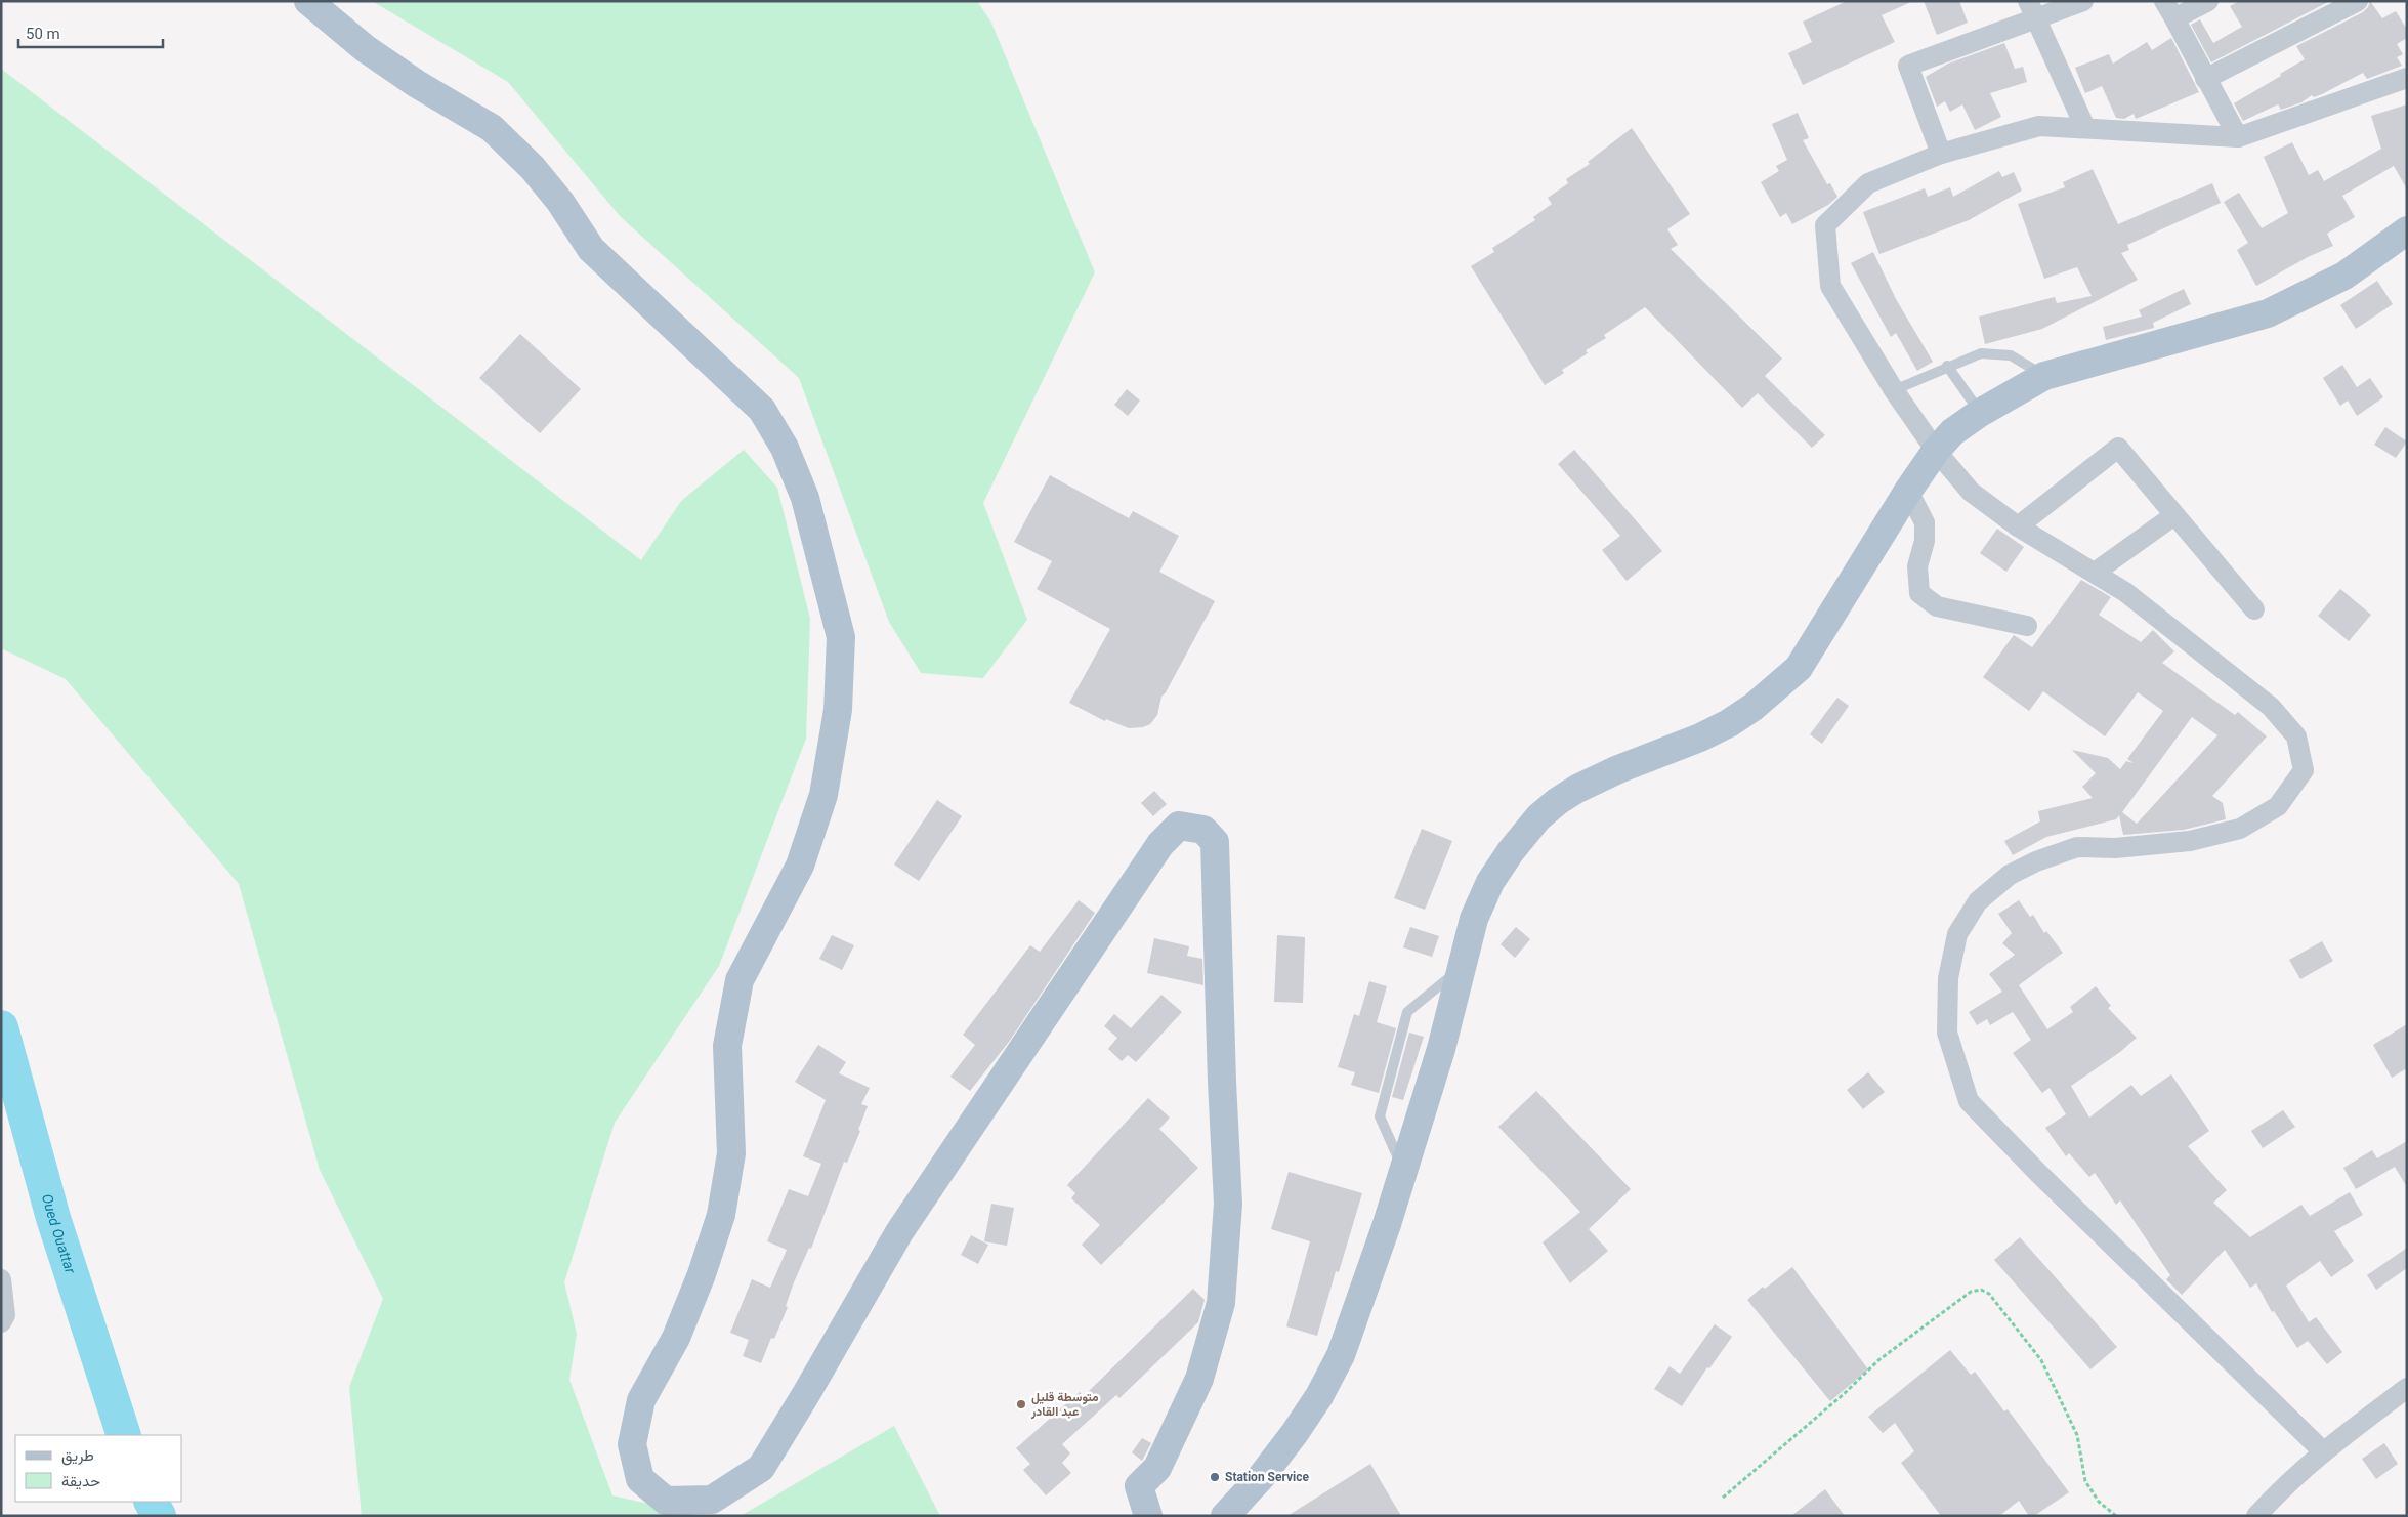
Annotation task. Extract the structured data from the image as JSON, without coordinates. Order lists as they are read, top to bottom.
{
  "water": ["Oued Ouattar"],
  "places": ["متوسطة قليل عبد القادر", "Station Service"],
  "legend": ["طريق", "حديقة"],
  "scale_bar": "50 m"
}
